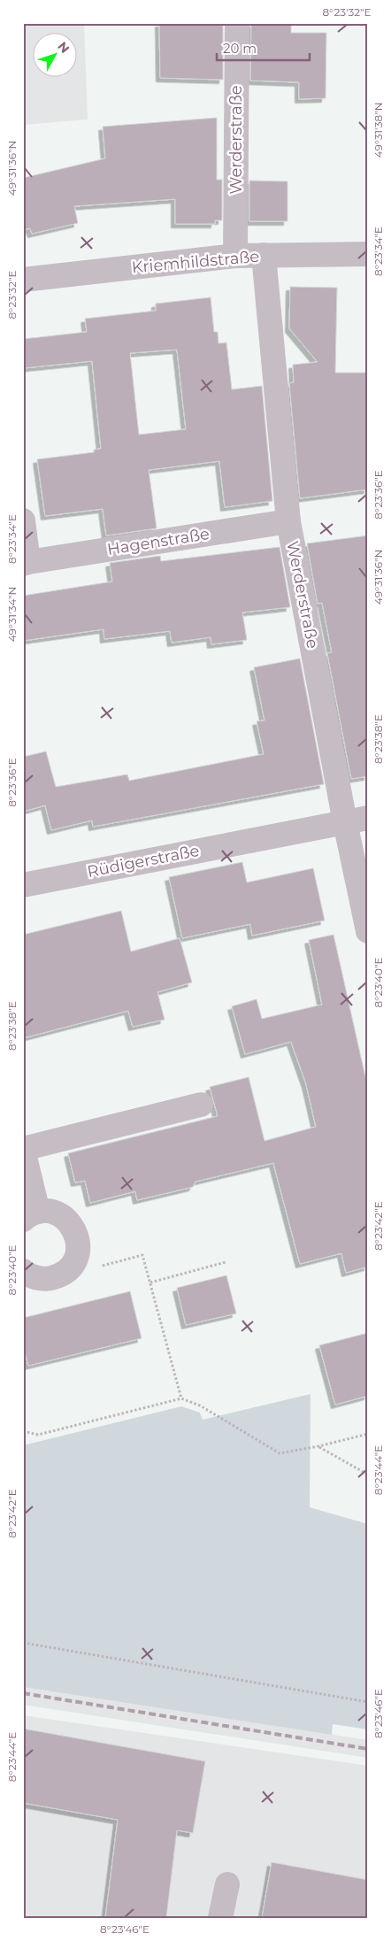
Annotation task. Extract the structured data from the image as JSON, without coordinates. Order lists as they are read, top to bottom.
{
  "streets": {
    "street": [
      "Werderstraße",
      "Kriemhildstraße",
      "Hagenstraße",
      "Rüdigerstraße"
    ]
  },
  "crossings": [
    ["Werderstraße", "Kriemhildstraße"],
    ["Werderstraße", "Hagenstraße"],
    ["Werderstraße", "Rüdigerstraße"]
  ],
  "scale_bar": "20 m",
  "north": "top right",
  "coordinates": [
    "8°23'32\"E",
    "49°31'38\"N",
    "49°31'36\"N",
    "8°23'34\"E",
    "8°23'36\"E",
    "49°31'34\"N",
    "8°23'38\"E",
    "8°23'40\"E",
    "8°23'42\"E",
    "8°23'44\"E",
    "8°23'46\"E"
  ]
}
